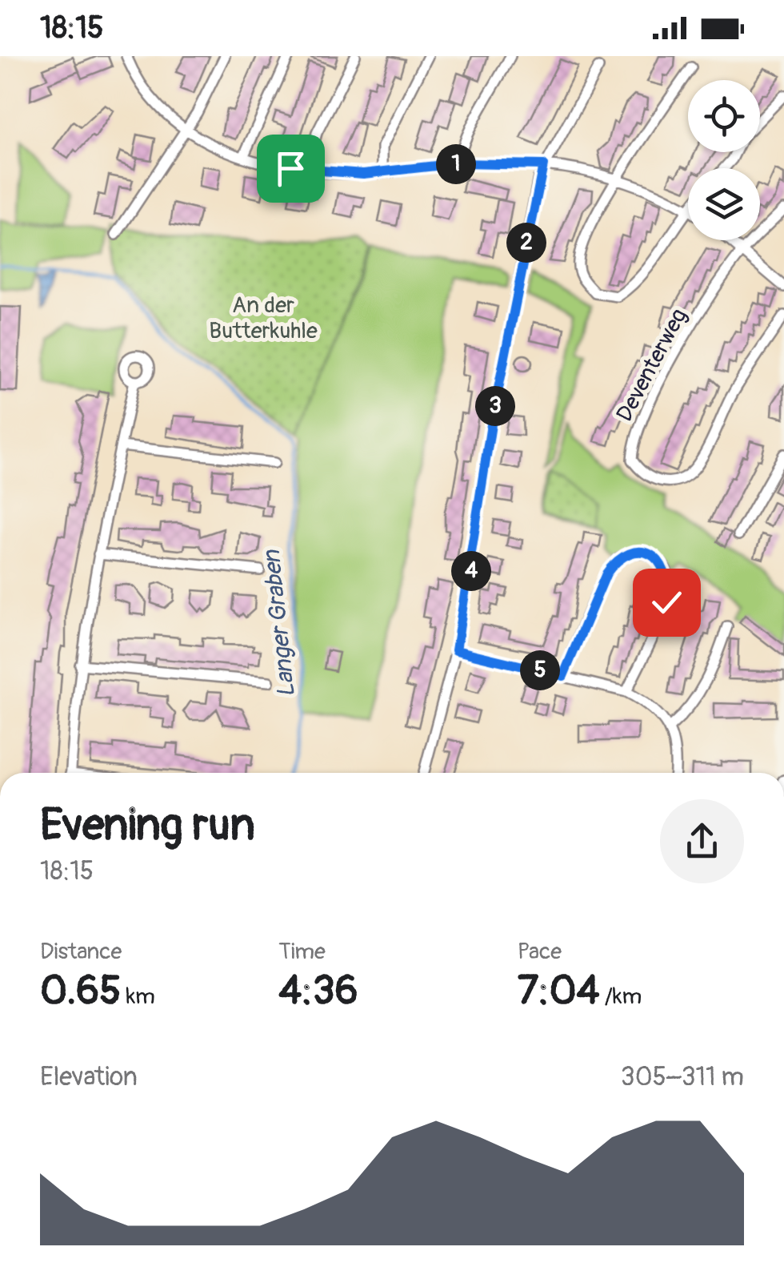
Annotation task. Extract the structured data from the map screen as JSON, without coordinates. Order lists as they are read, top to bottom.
{
  "streets": {
    "street": ["Deventerweg"]
  },
  "water": ["Langer Graben"],
  "parks": ["An der Butterkuhle"],
  "page": {
    "status": "18:15",
    "pins": [
      "1",
      "2",
      "3",
      "4",
      "5"
    ],
    "heading": ["Evening run", "18:15"],
    "stats": [
      ["Distance", "0.65 km"],
      ["Time", "4:36"],
      ["Pace", "7:04 /km"]
    ],
    "chart": ["Elevation", "305–311 m"]
  }
}
